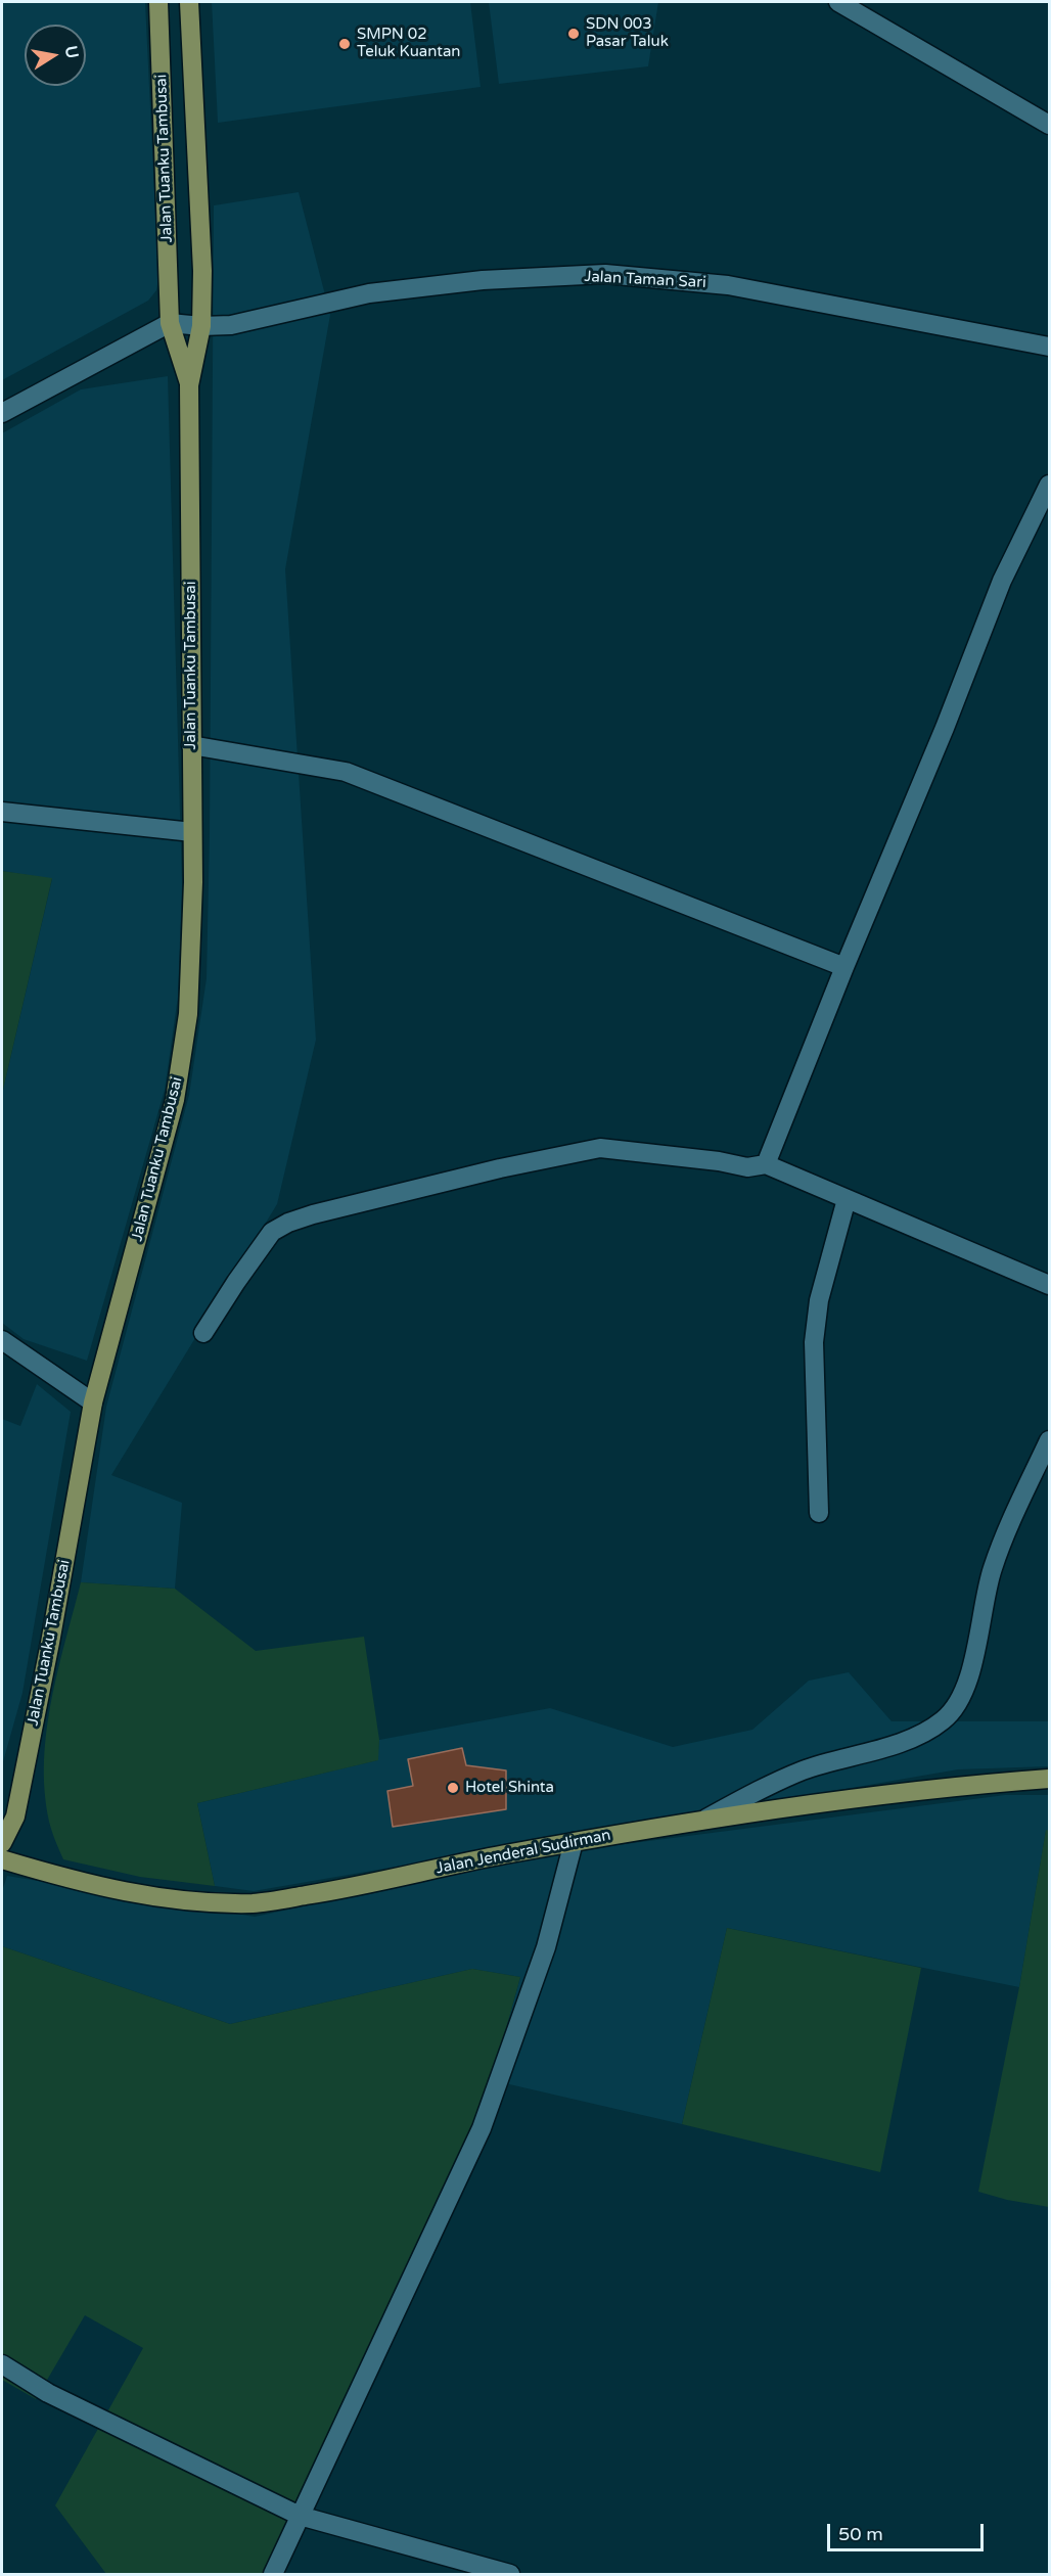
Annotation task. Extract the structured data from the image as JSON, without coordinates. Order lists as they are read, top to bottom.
{
  "streets": {
    "main road": ["Jalan Tuanku Tambusai", "Jalan Jenderal Sudirman"],
    "street": ["Jalan Taman Sari"]
  },
  "crossings": [
    ["Jalan Tuanku Tambusai", "Jalan Taman Sari"]
  ],
  "places": ["SDN 003 Pasar Taluk", "SMPN 02 Teluk Kuantan", "Hotel Shinta"],
  "scale_bar": "50 m",
  "north": "right"
}
